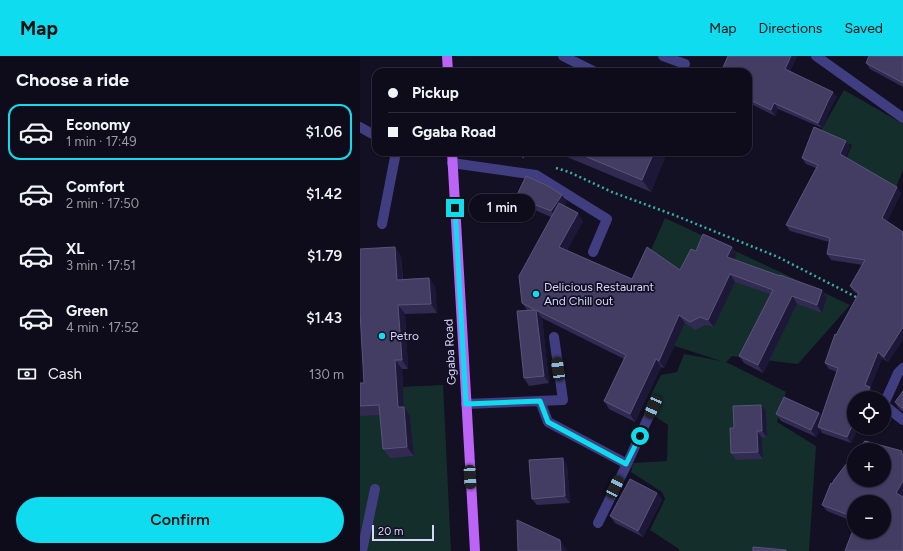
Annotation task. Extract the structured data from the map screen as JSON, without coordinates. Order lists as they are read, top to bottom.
{
  "streets": {
    "main road": ["Ggaba Road"]
  },
  "places": ["Delicious Restaurant And Chill out", "Petro"],
  "scale_bar": "20 m",
  "page": {
    "header": "Map",
    "nav": ["Map", "Directions", "Saved"],
    "heading": "Choose a ride",
    "banner": ["Pickup", "Ggaba Road"],
    "list": [
      {
        "name": "Economy",
        "note": "1 min · 17:49",
        "value": "$1.06"
      },
      {
        "name": "Comfort",
        "note": "2 min · 17:50",
        "value": "$1.42"
      },
      {
        "name": "XL",
        "note": "3 min · 17:51",
        "value": "$1.79"
      },
      {
        "name": "Green",
        "note": "4 min · 17:52",
        "value": "$1.43"
      }
    ],
    "bubble": "1 min",
    "pay": ["Cash", "130 m"],
    "map_buttons": ["+", "−"],
    "buttons": "Confirm",
    "scale": "20 m"
  }
}
